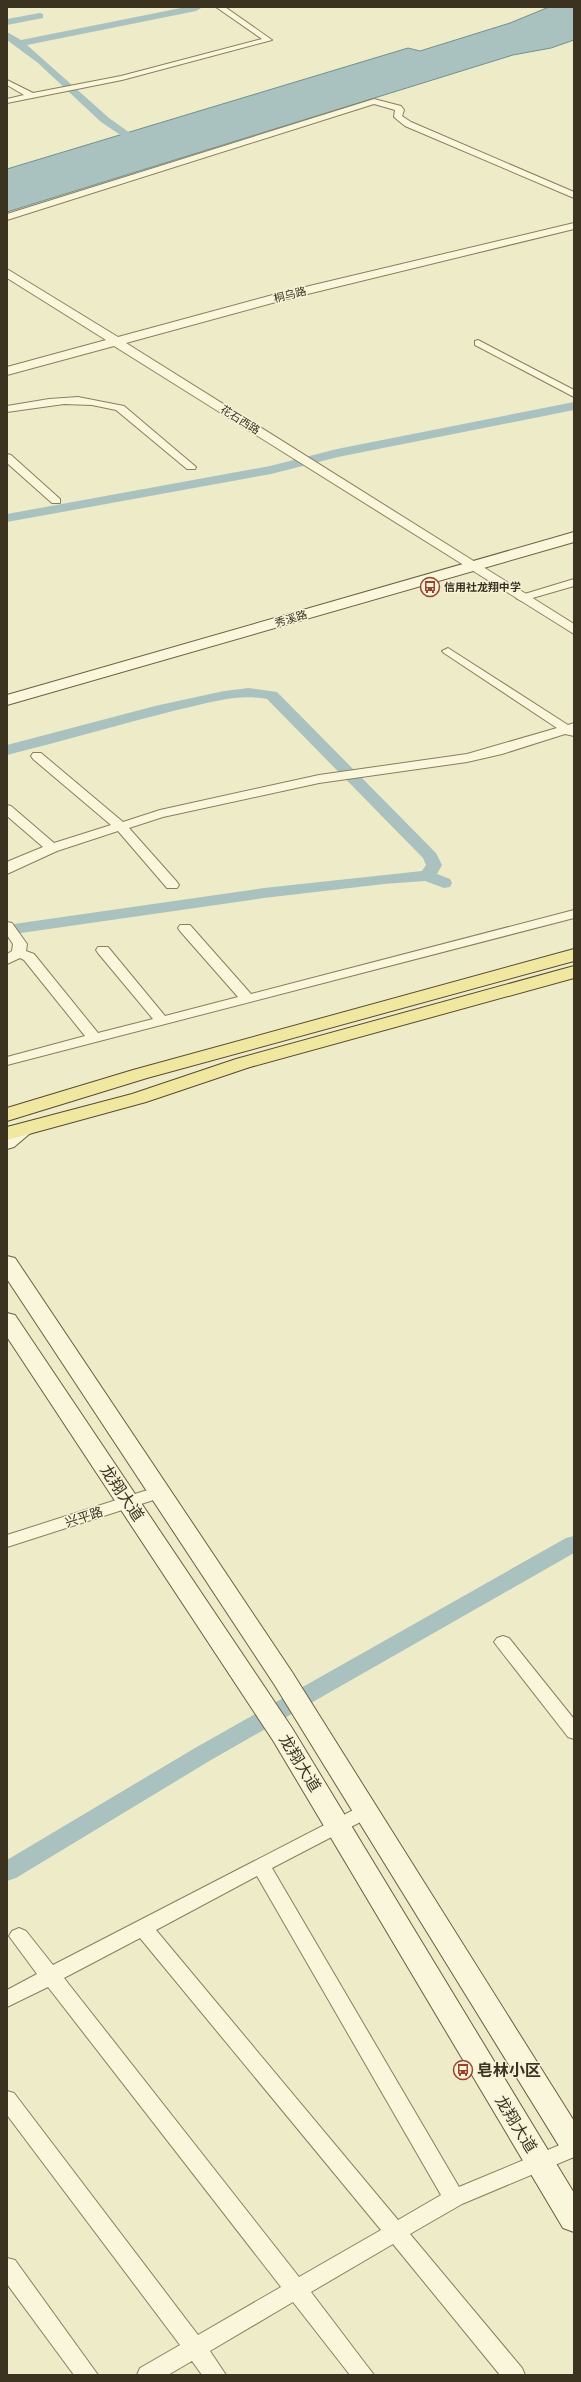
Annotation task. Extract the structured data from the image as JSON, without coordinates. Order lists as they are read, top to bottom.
{
  "streets": {
    "main road": ["秀溪路", "龙翔大道"],
    "street": ["桐乌路", "花石西路", "兴平路"]
  },
  "crossings": [
    ["桐乌路", "花石西路"],
    ["花石西路", "秀溪路"],
    ["龙翔大道", "兴平路"]
  ],
  "places": {
    "bus stop": ["信用社龙翔中学", "皂林小区"]
  }
}
